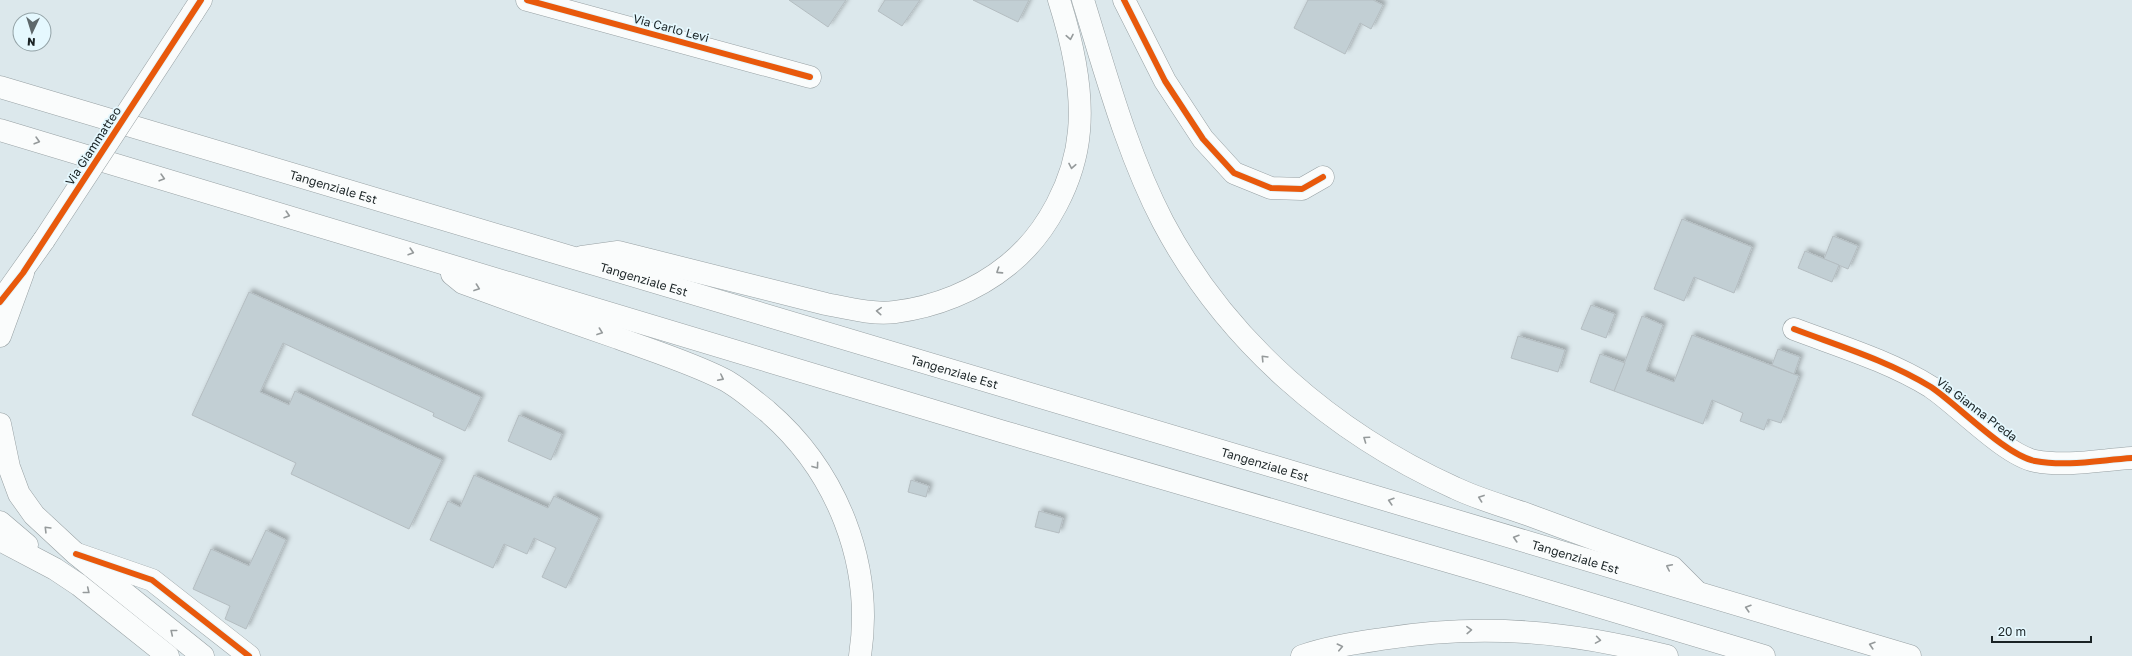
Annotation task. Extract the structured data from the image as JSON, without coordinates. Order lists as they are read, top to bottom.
{
  "streets": {
    "main road": [
      "Via Carlo Levi",
      "Via Giammatteo",
      "Tangenziale Est",
      "Via Gianna Preda"
    ]
  },
  "scale_bar": "20 m",
  "north": "bottom"
}
